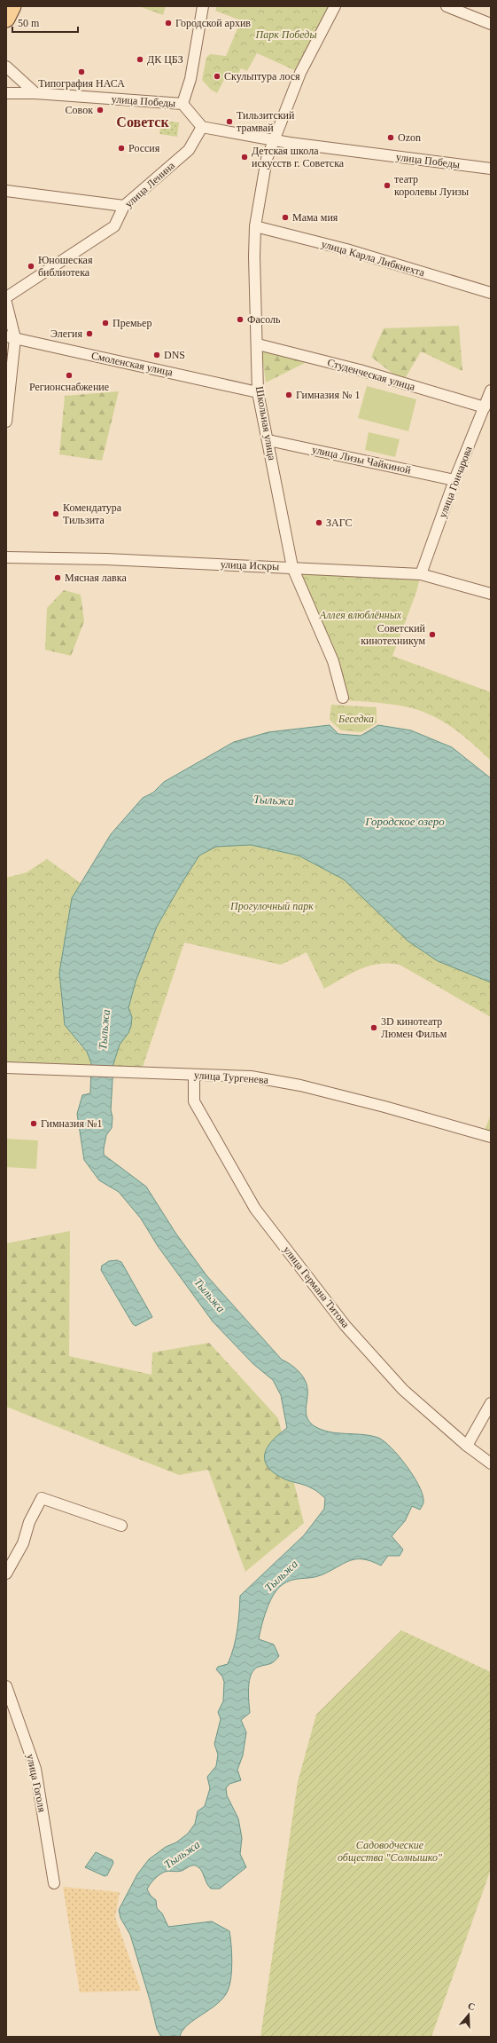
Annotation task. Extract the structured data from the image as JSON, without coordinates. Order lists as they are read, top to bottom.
{
  "streets": {
    "street": [
      "улица Победы",
      "улица Ленина",
      "улица Карла Либкнехта",
      "Смоленская улица",
      "Студенческая улица",
      "Школьная улица",
      "улица Лизы Чайкиной",
      "улица Гончарова",
      "улица Искры",
      "улица Тургенева",
      "улица Германа Титова",
      "улица Гоголя"
    ]
  },
  "crossings": [
    ["улица Победы", "улица Ленина"],
    ["улица Победы", "Школьная улица"],
    ["улица Карла Либкнехта", "Школьная улица"],
    ["Смоленская улица", "Школьная улица"],
    ["Студенческая улица", "Школьная улица"],
    ["Студенческая улица", "улица Гончарова"],
    ["Школьная улица", "улица Лизы Чайкиной"],
    ["Школьная улица", "улица Искры"],
    ["улица Лизы Чайкиной", "улица Гончарова"],
    ["улица Гончарова", "улица Искры"],
    ["улица Тургенева", "улица Германа Титова"]
  ],
  "districts": ["Советск"],
  "water": ["Тыльжа", "Городское озеро"],
  "parks": [
    "Парк Победы",
    "Аллея влюблённых",
    "Беседка",
    "Прогулочный парк",
    "Садоводческие общества \"Солнышко\""
  ],
  "places": [
    "Городской архив",
    "ДК ЦБЗ",
    "Типография НАСА",
    "Скульптура лося",
    "Совок",
    "Тильзитский трамвай",
    "Ozon",
    "Россия",
    "Детская школа искусств г. Советска",
    "театр королевы Луизы",
    "Мама мия",
    "Юношеская библиотека",
    "Фасоль",
    "Премьер",
    "Элегия",
    "DNS",
    "Регионснабжение",
    "Гимназия № 1",
    "Комендатура Тильзита",
    "ЗАГС",
    "Мясная лавка",
    "Советский кинотехникум",
    "3D кинотеатр Люмен Фильм",
    "Гимназия №1"
  ],
  "scale_bar": "50 m",
  "north": "top"
}
